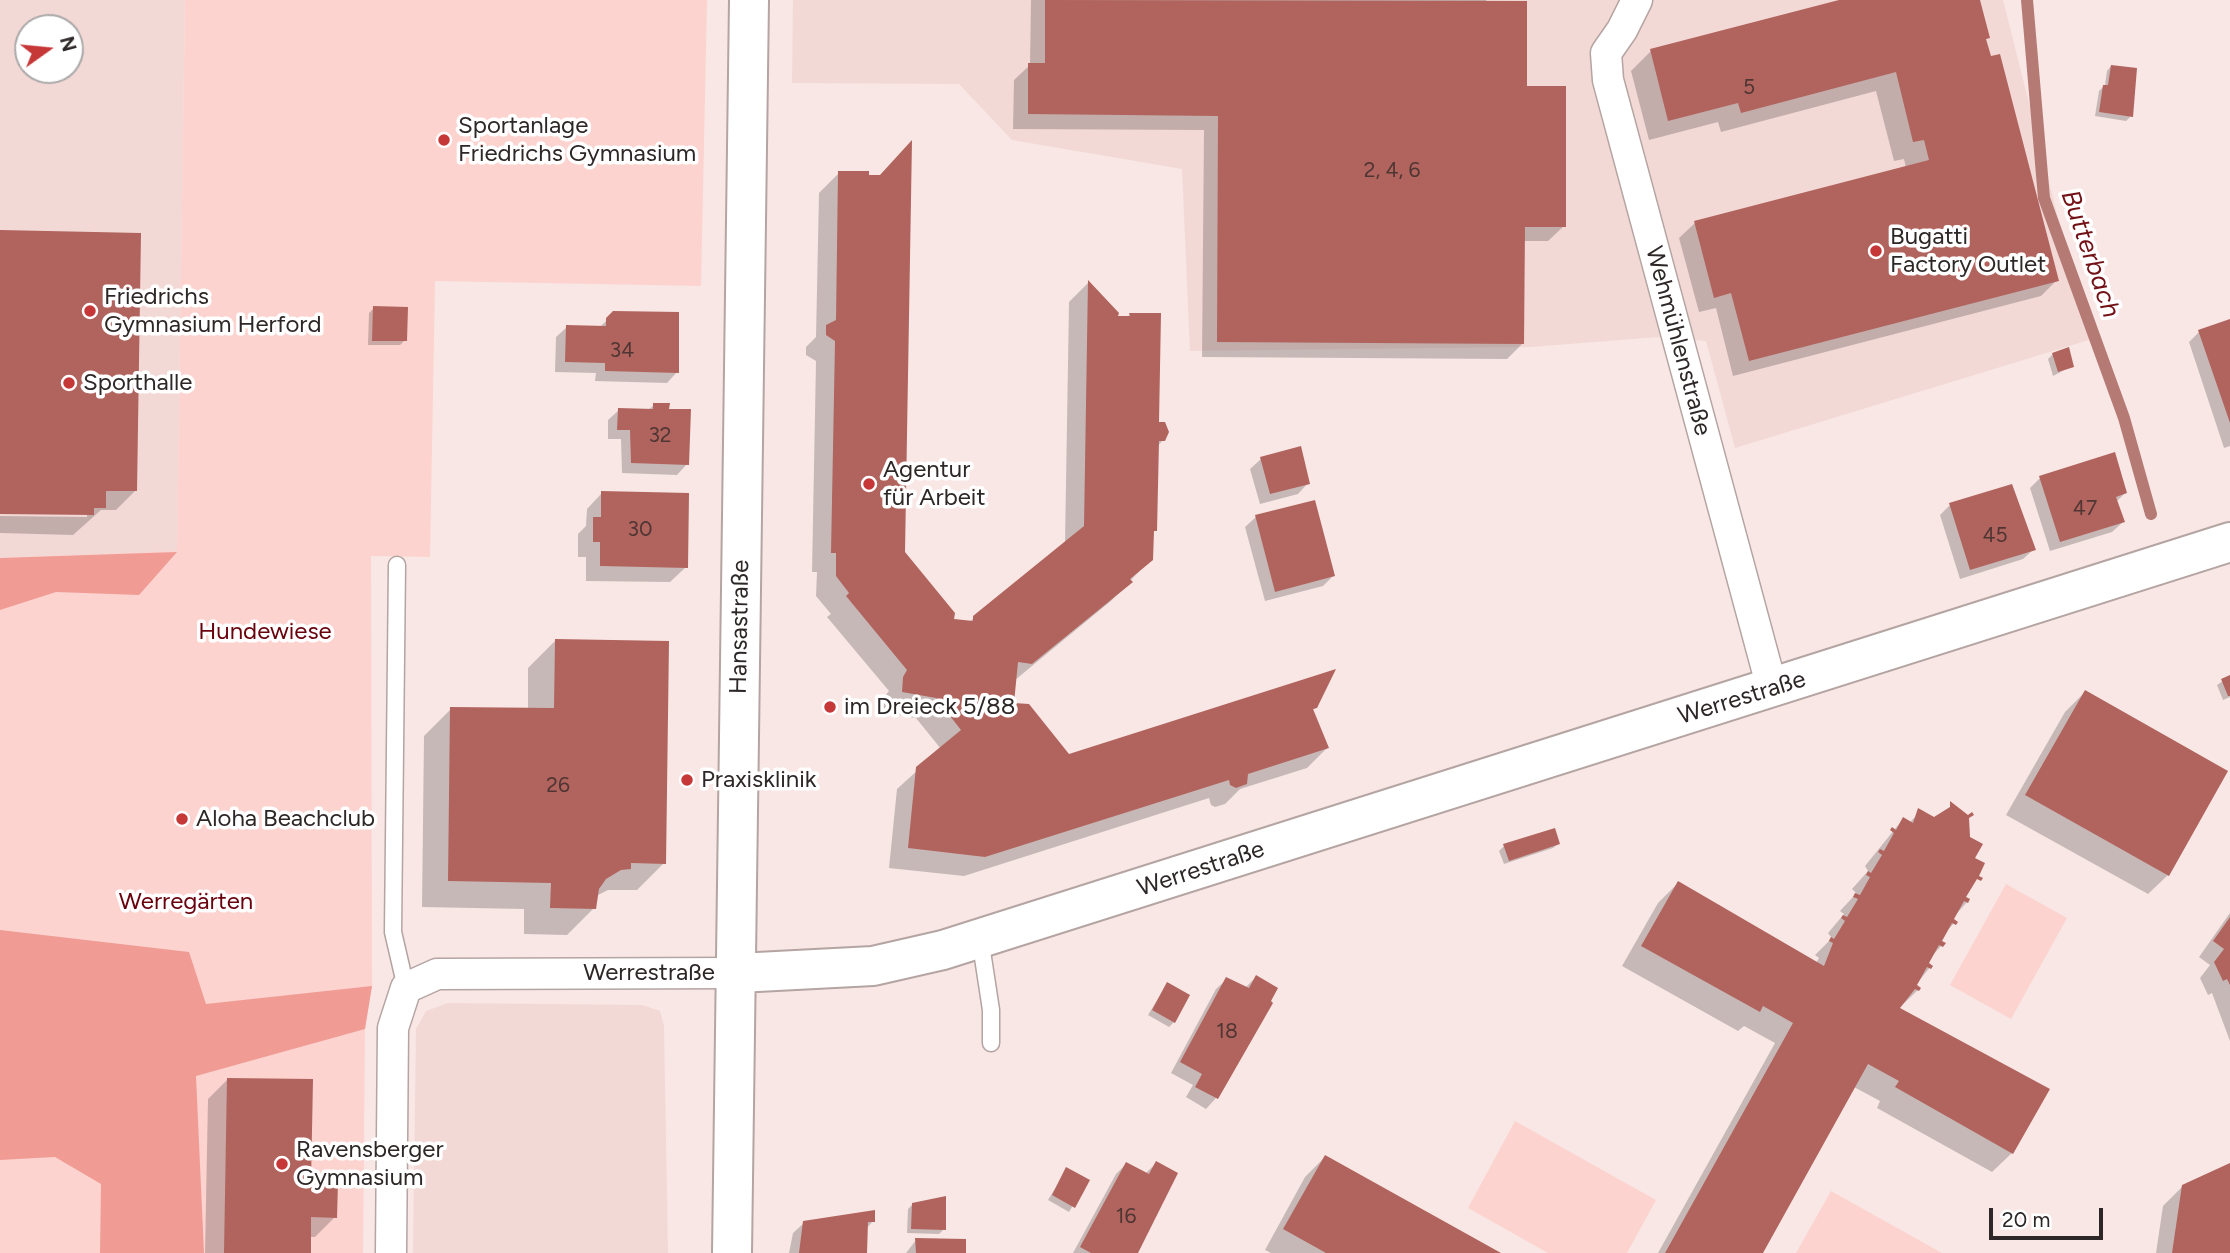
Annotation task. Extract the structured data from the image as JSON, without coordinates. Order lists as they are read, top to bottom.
{
  "streets": {
    "main road": ["Hansastraße", "Werrestraße"],
    "street": ["Wehmühlenstraße"]
  },
  "crossings": [
    ["Wehmühlenstraße", "Werrestraße"],
    ["Hansastraße", "Werrestraße"]
  ],
  "water": ["Butterbach"],
  "parks": ["Hundewiese", "Werregärten"],
  "places": [
    "Sportanlage Friedrichs Gymnasium",
    "Bugatti Factory Outlet",
    "Friedrichs Gymnasium Herford",
    "Sporthalle",
    "Agentur für Arbeit",
    "im Dreieck 5/88",
    "Praxisklinik",
    "Aloha Beachclub",
    "Ravensberger Gymnasium"
  ],
  "house_numbers": [
    "5",
    "2, 4, 6",
    "34",
    "32",
    "47",
    "30",
    "45",
    "26",
    "18",
    "16"
  ],
  "scale_bar": "20 m",
  "north": "right"
}
